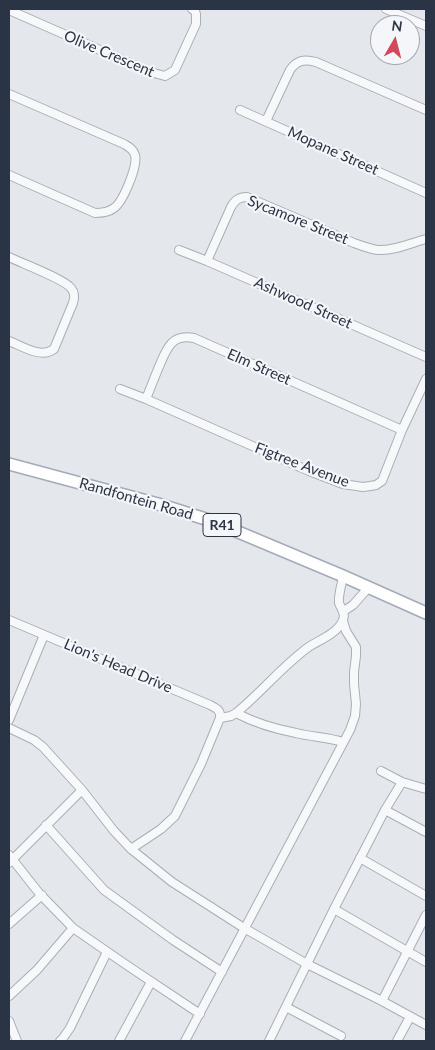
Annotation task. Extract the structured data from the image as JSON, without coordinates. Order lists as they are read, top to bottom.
{
  "streets": {
    "main road": ["Randfontein Road", "R41"],
    "street": [
      "Olive Crescent",
      "Mopane Street",
      "Sycamore Street",
      "Ashwood Street",
      "Elm Street",
      "Figtree Avenue",
      "Lion's Head Drive"
    ]
  },
  "crossings": [
    ["Sycamore Street", "Ashwood Street"],
    ["Elm Street", "Figtree Avenue"]
  ],
  "north": "top"
}
